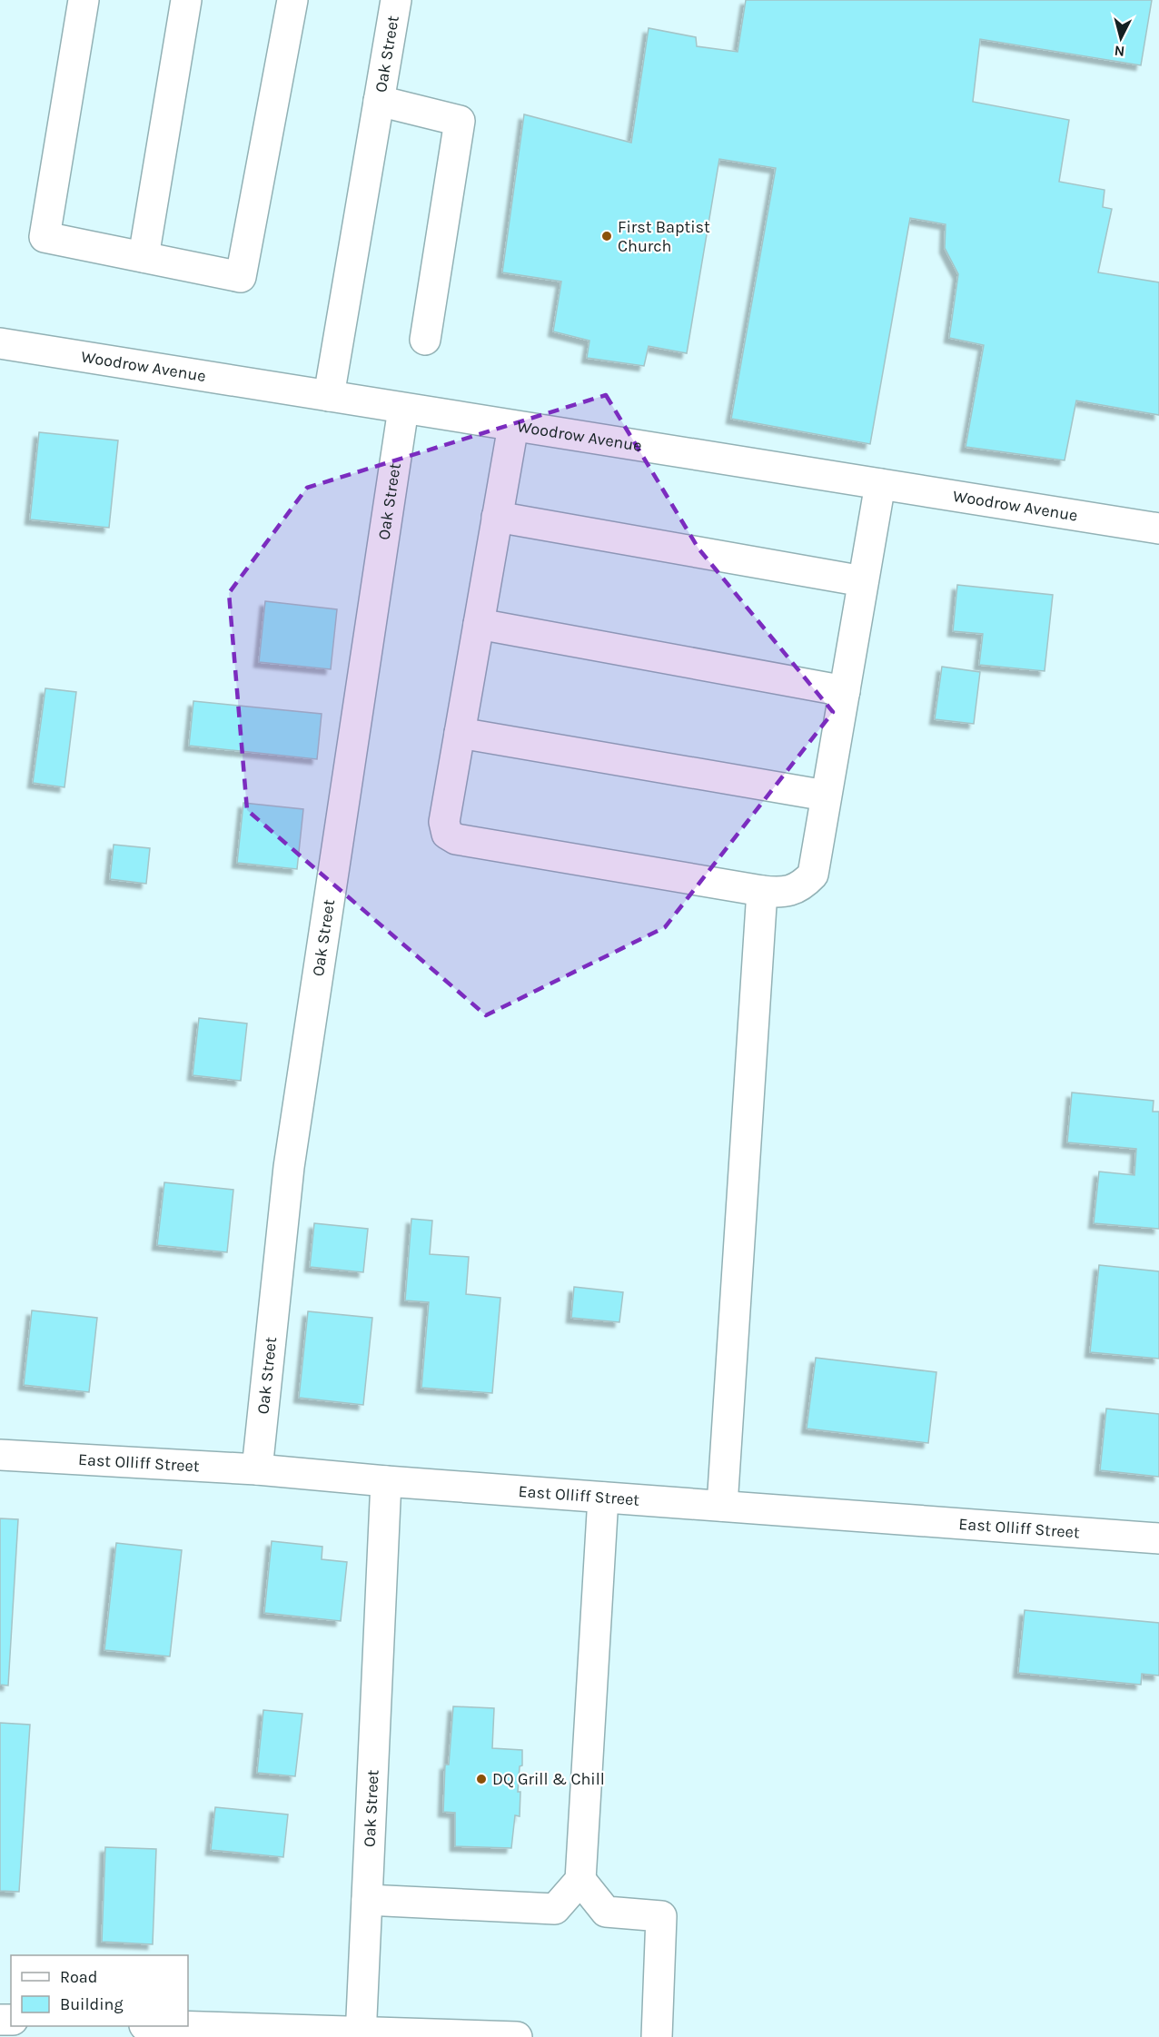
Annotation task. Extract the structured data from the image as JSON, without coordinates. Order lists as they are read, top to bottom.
{
  "streets": {
    "street": ["Oak Street", "Woodrow Avenue", "East Olliff Street"]
  },
  "crossings": [
    ["Oak Street", "Woodrow Avenue"],
    ["Oak Street", "East Olliff Street"]
  ],
  "places": ["First Baptist Church", "DQ Grill & Chill"],
  "legend": ["Road", "Building"],
  "north": "bottom"
}
